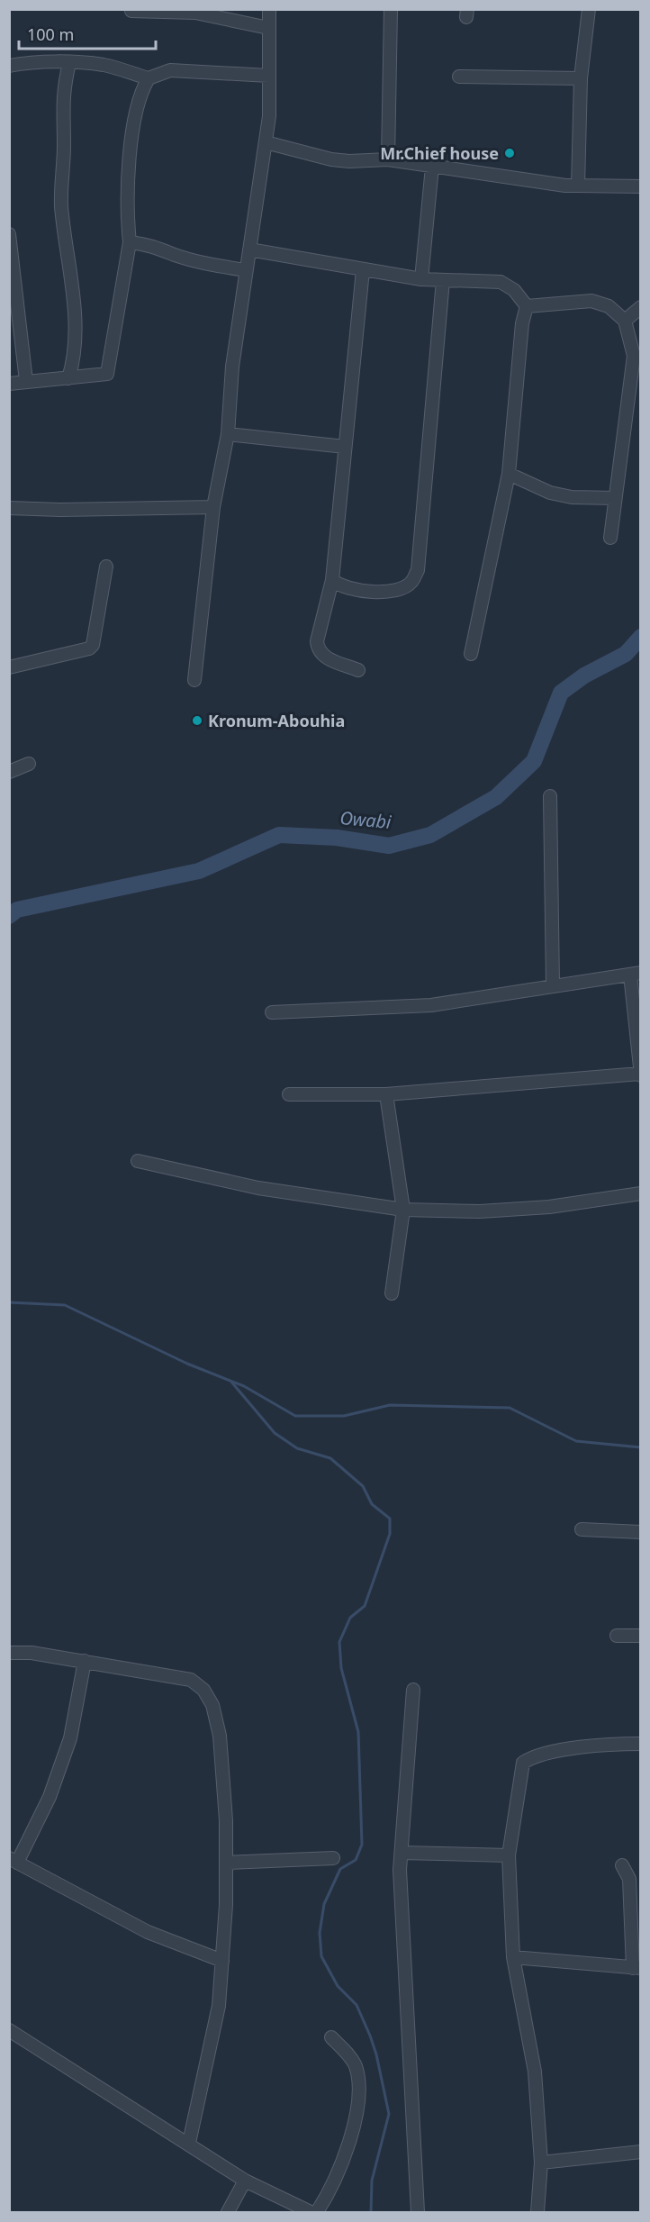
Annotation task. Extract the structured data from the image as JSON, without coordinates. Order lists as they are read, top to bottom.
{
  "water": ["Owabi"],
  "places": ["Mr.Chief house", "Kronum-Abouhia"],
  "scale_bar": "100 m"
}
